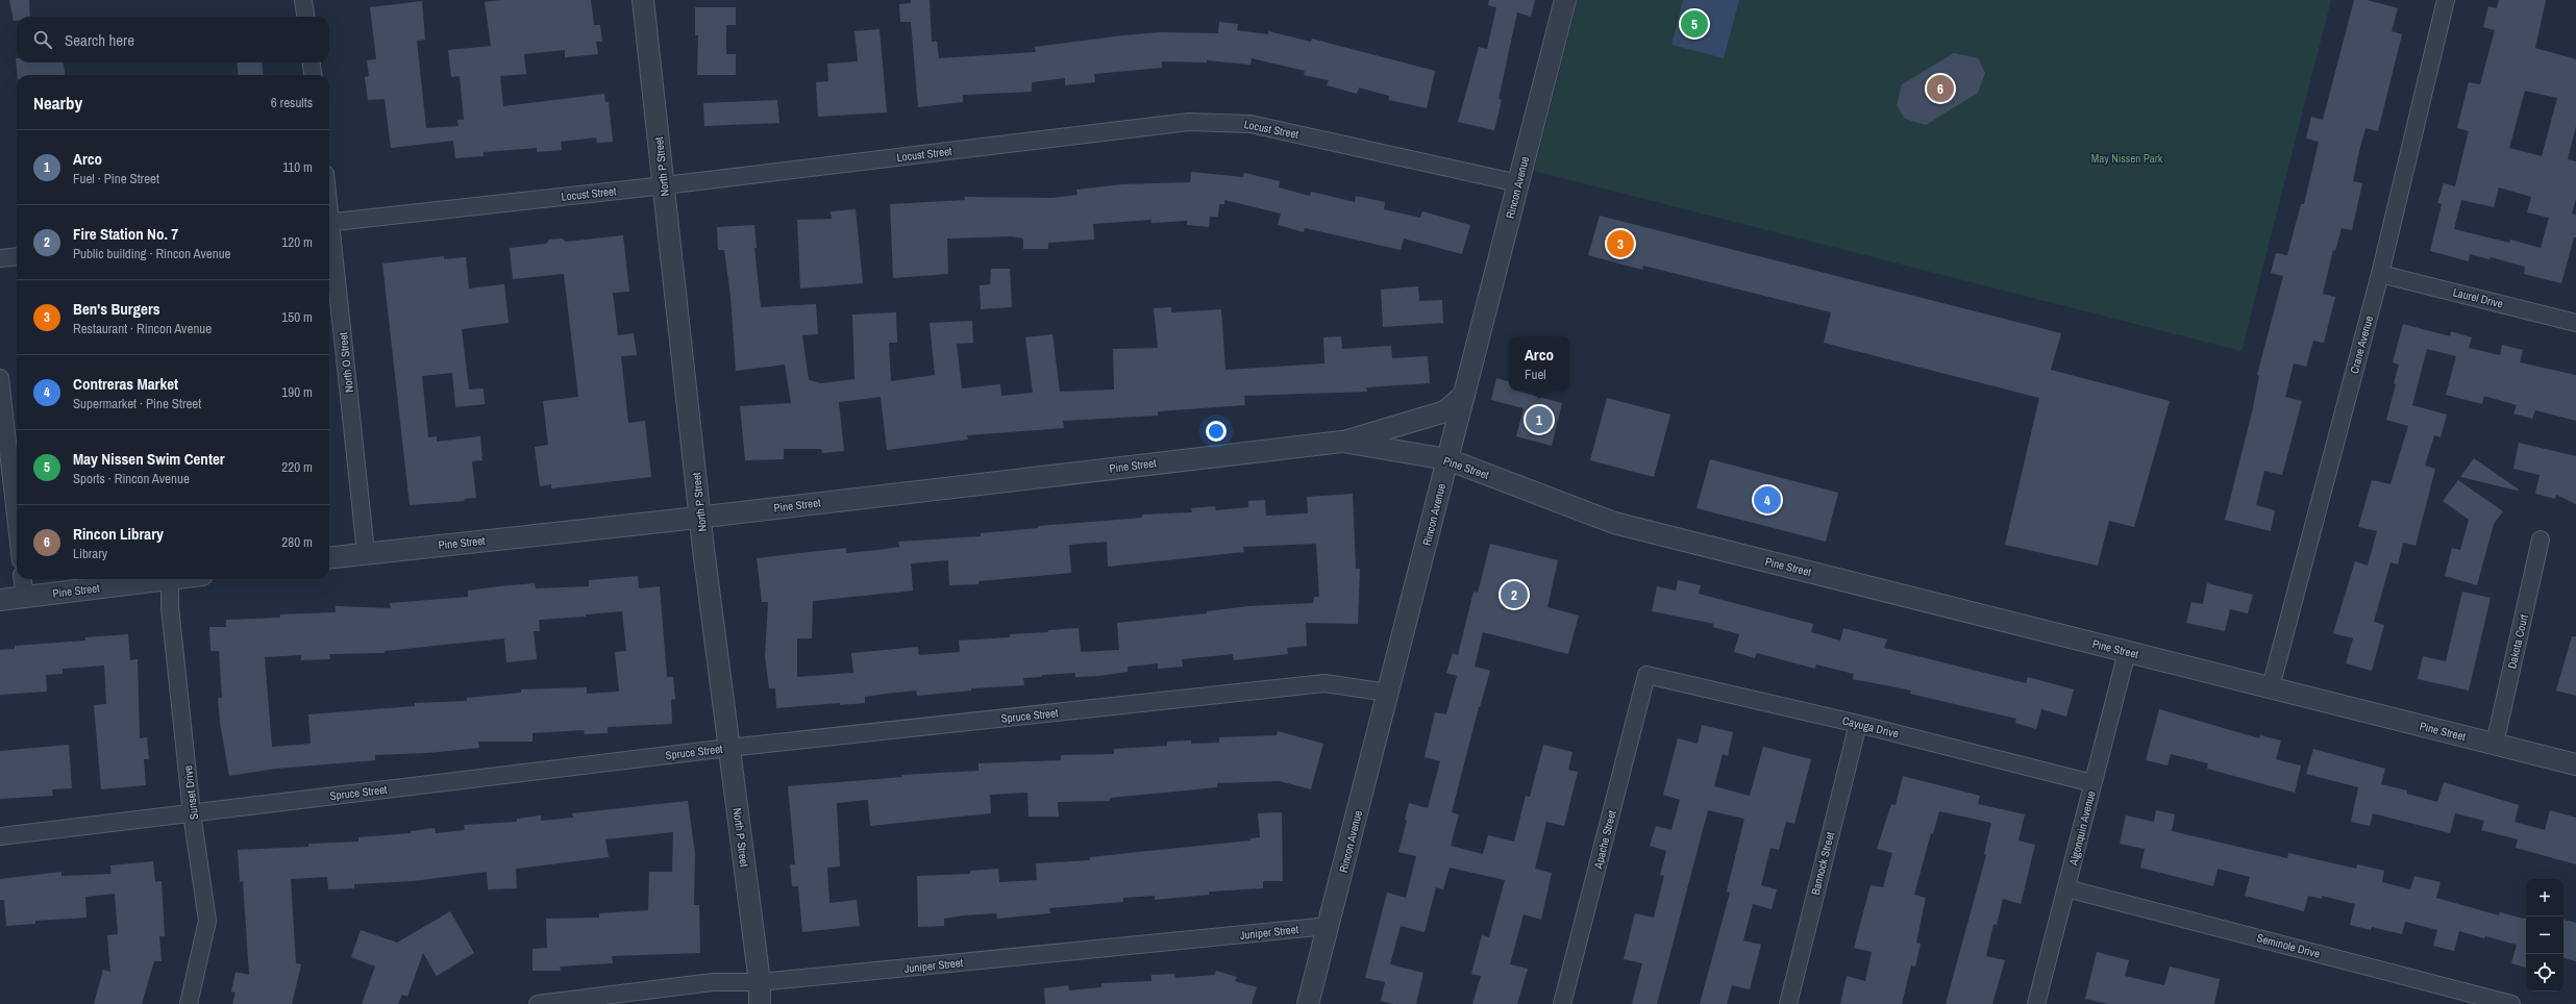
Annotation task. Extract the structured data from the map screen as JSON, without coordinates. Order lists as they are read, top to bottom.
{
  "streets": {
    "street": [
      "Locust Street",
      "North P Street",
      "Rincon Avenue",
      "Laurel Drive",
      "Crane Avenue",
      "North O Street",
      "Pine Street",
      "Dakota Court",
      "Spruce Street",
      "Cayuga Drive",
      "Sunset Drive",
      "Algonquin Avenue",
      "Apache Street",
      "Bannock Street",
      "Juniper Street",
      "Seminole Drive"
    ]
  },
  "crossings": [
    ["Locust Street", "North P Street"],
    ["Locust Street", "Rincon Avenue"],
    ["North P Street", "Pine Street"],
    ["North P Street", "Spruce Street"],
    ["North P Street", "Juniper Street"],
    ["Rincon Avenue", "Pine Street"],
    ["Rincon Avenue", "Spruce Street"],
    ["Rincon Avenue", "Juniper Street"],
    ["Laurel Drive", "Crane Avenue"],
    ["Crane Avenue", "Pine Street"],
    ["North O Street", "Pine Street"],
    ["Pine Street", "Dakota Court"],
    ["Pine Street", "Sunset Drive"],
    ["Pine Street", "Algonquin Avenue"],
    ["Spruce Street", "Sunset Drive"],
    ["Cayuga Drive", "Algonquin Avenue"],
    ["Cayuga Drive", "Apache Street"],
    ["Cayuga Drive", "Bannock Street"],
    ["Algonquin Avenue", "Seminole Drive"]
  ],
  "parks": ["May Nissen Park"],
  "page": {
    "pins": [
      "5",
      "6",
      "3",
      "1",
      "4",
      "2"
    ],
    "search": "Search here",
    "heading": ["Nearby", "6 results"],
    "list": [
      {
        "mark": "1",
        "name": "Arco",
        "note": "Fuel · Pine Street",
        "value": "110 m"
      },
      {
        "mark": "2",
        "name": "Fire Station No. 7",
        "note": "Public building · Rincon Avenue",
        "value": "120 m"
      },
      {
        "mark": "3",
        "name": "Ben's Burgers",
        "note": "Restaurant · Rincon Avenue",
        "value": "150 m"
      },
      {
        "mark": "4",
        "name": "Contreras Market",
        "note": "Supermarket · Pine Street",
        "value": "190 m"
      },
      {
        "mark": "5",
        "name": "May Nissen Swim Center",
        "note": "Sports · Rincon Avenue",
        "value": "220 m"
      },
      {
        "mark": "6",
        "name": "Rincon Library",
        "note": "Library",
        "value": "280 m"
      }
    ],
    "popup": ["Arco", "Fuel"],
    "map_buttons": ["+", "−"]
  }
}
